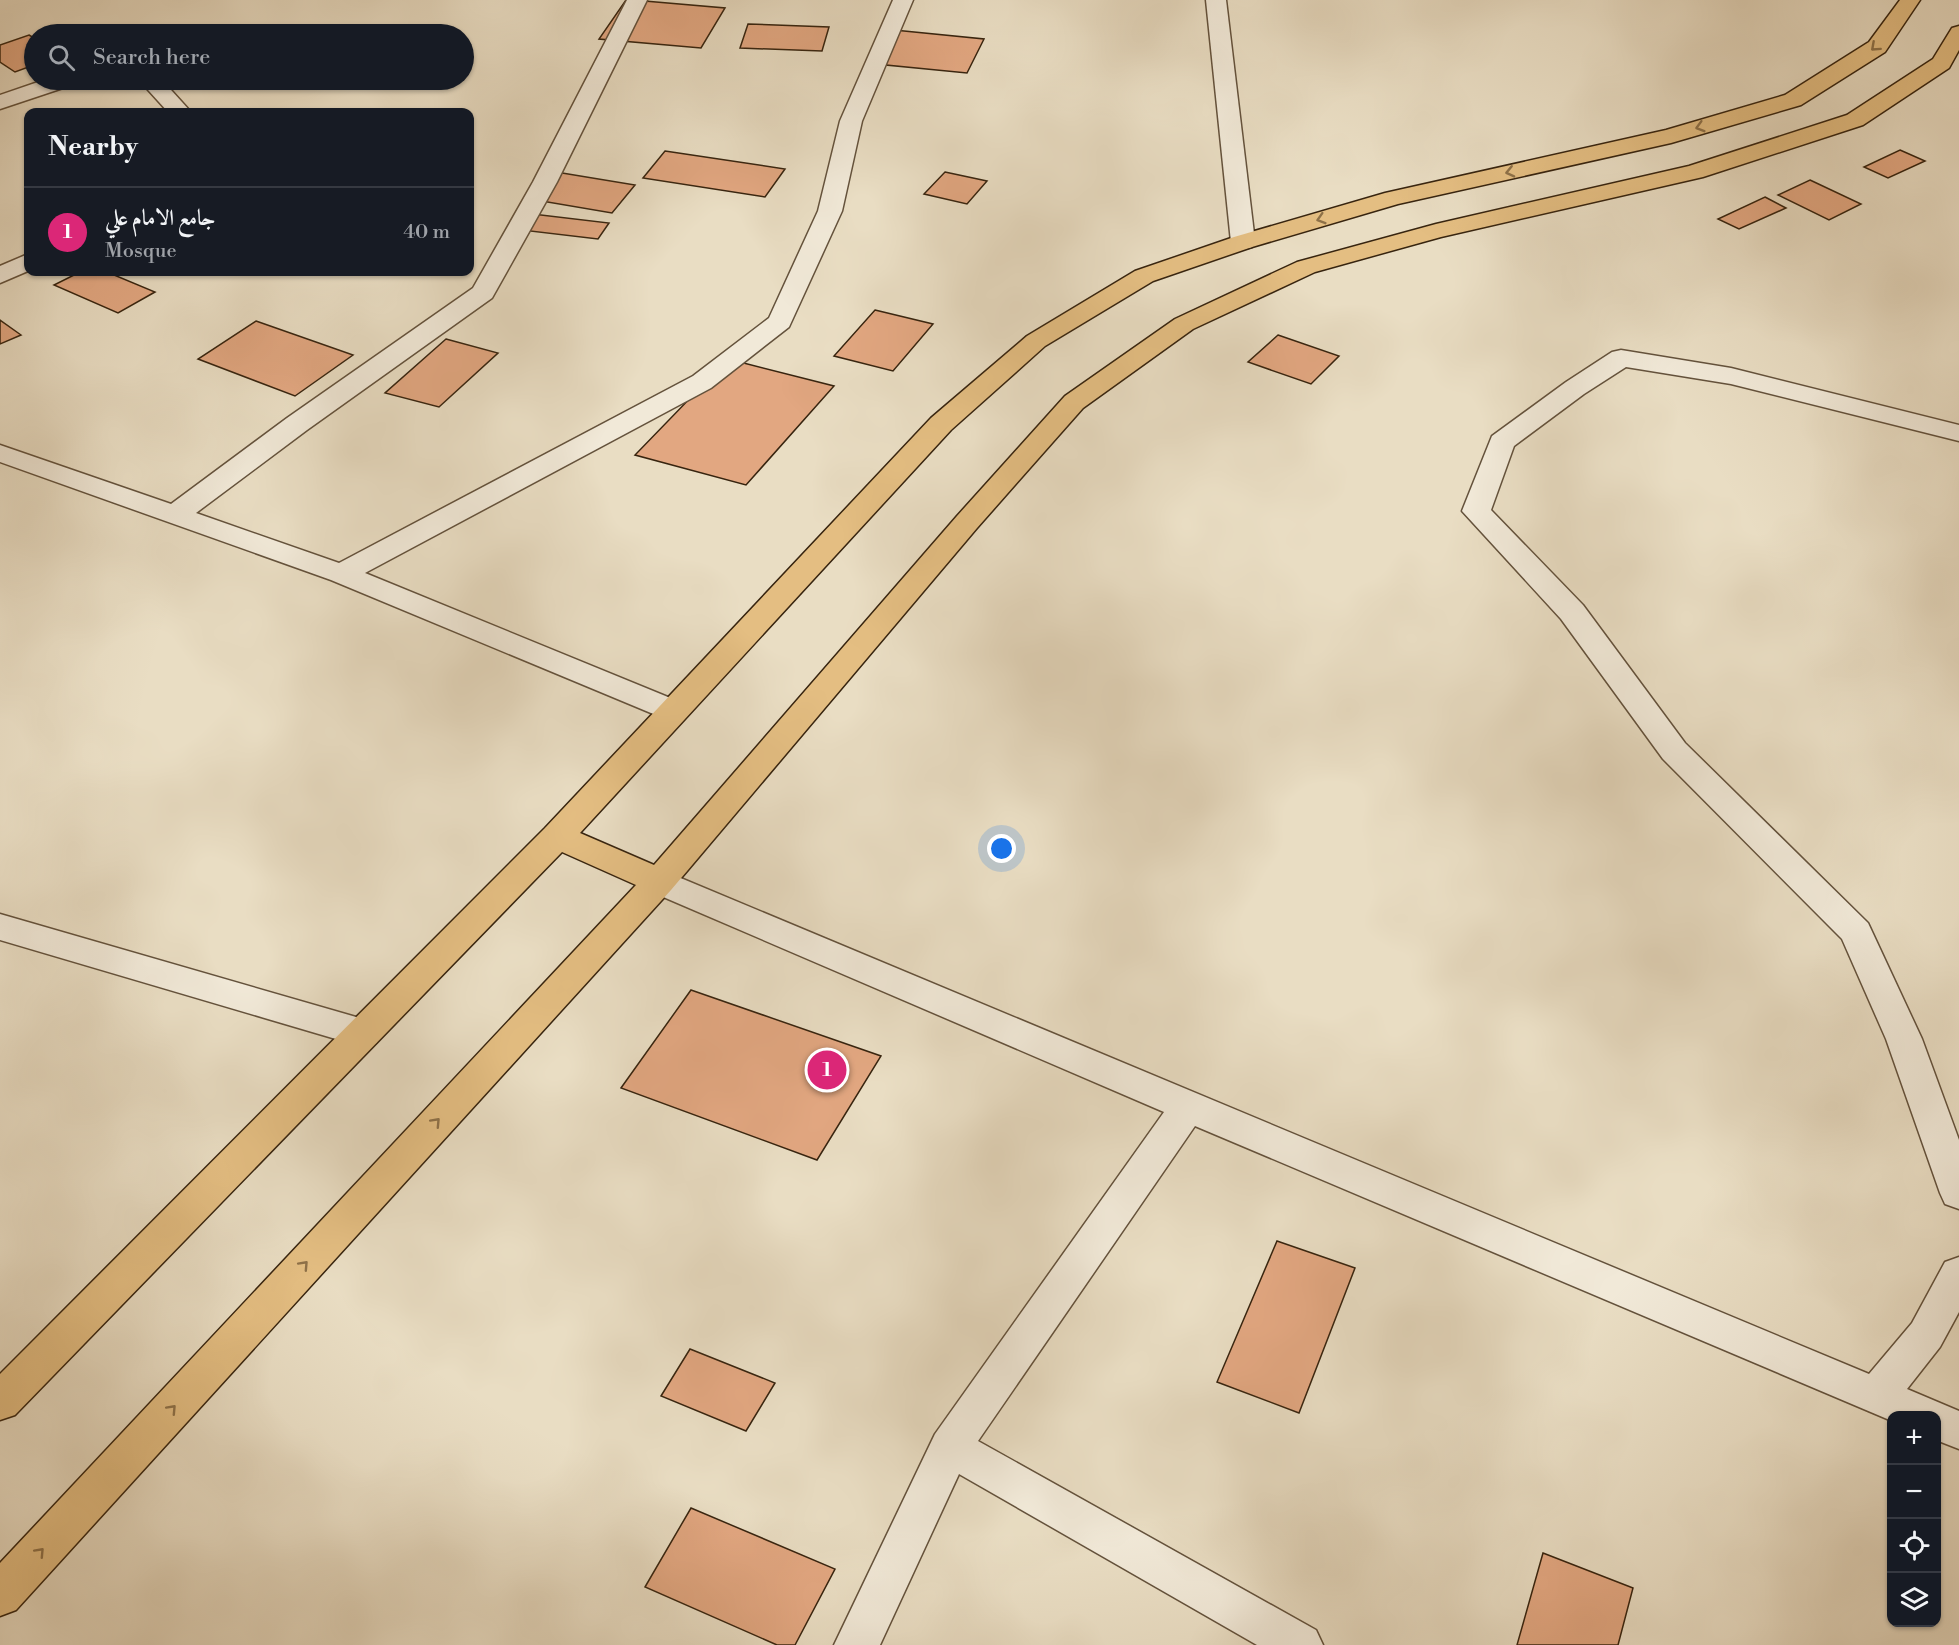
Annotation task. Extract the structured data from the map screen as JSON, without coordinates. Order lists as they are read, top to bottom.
{
  "page": {
    "search": "Search here",
    "heading": "Nearby",
    "list": [
      {
        "mark": "1",
        "name": "جامع الامام علي",
        "note": "Mosque",
        "value": "40 m"
      }
    ],
    "pins": "1",
    "map_buttons": ["+", "−"]
  }
}
